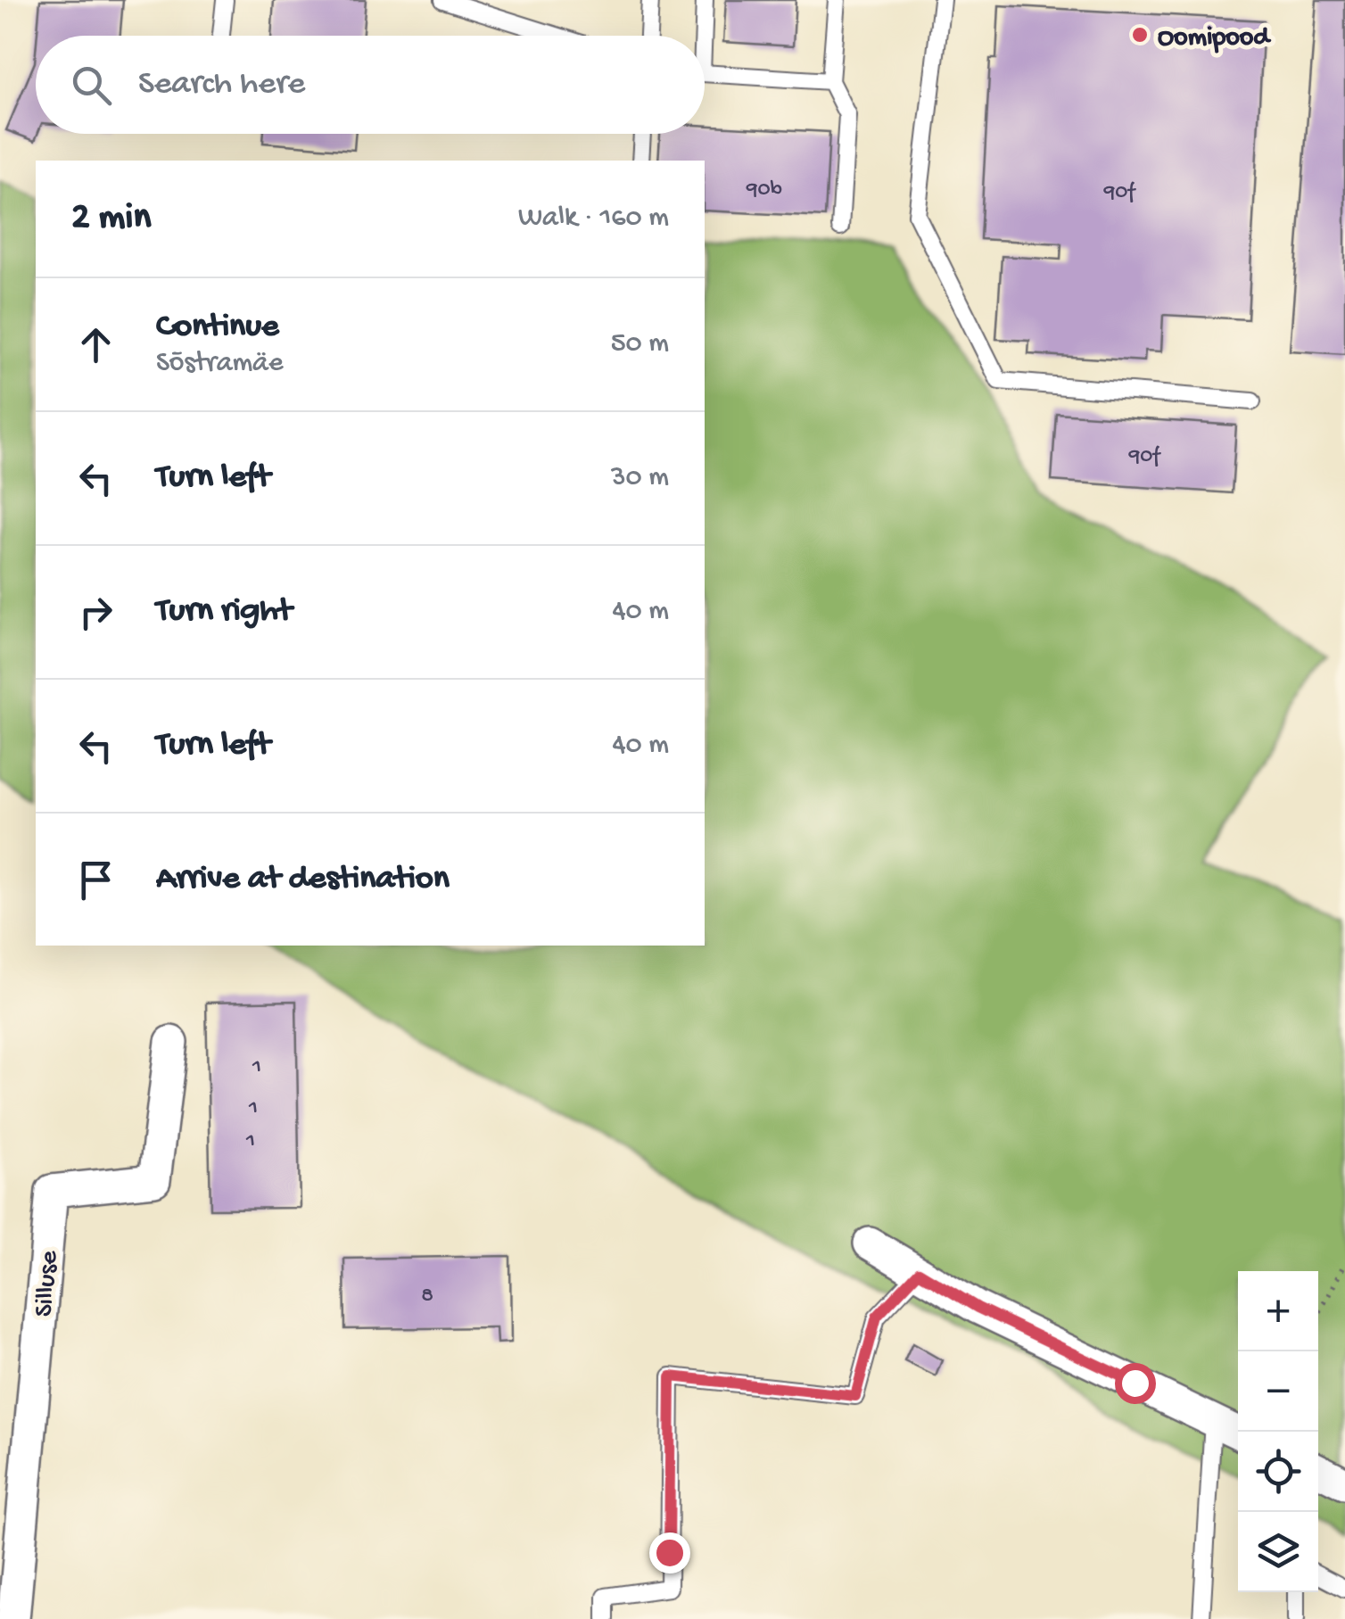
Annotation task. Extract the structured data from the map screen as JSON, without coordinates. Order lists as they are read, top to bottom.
{
  "streets": {
    "street": ["Silluse"]
  },
  "places": ["Oomipood"],
  "house_numbers": [
    "90b",
    "90f",
    "90f",
    "1",
    "1",
    "1",
    "8"
  ],
  "page": {
    "search": "Search here",
    "heading": ["2 min", "Walk · 160 m"],
    "list": [
      ["Continue", "Sõstramäe", "50 m"],
      ["Turn left", "30 m"],
      ["Turn right", "40 m"],
      ["Turn left", "40 m"],
      "Arrive at destination"
    ],
    "map_buttons": ["+", "−"]
  }
}
